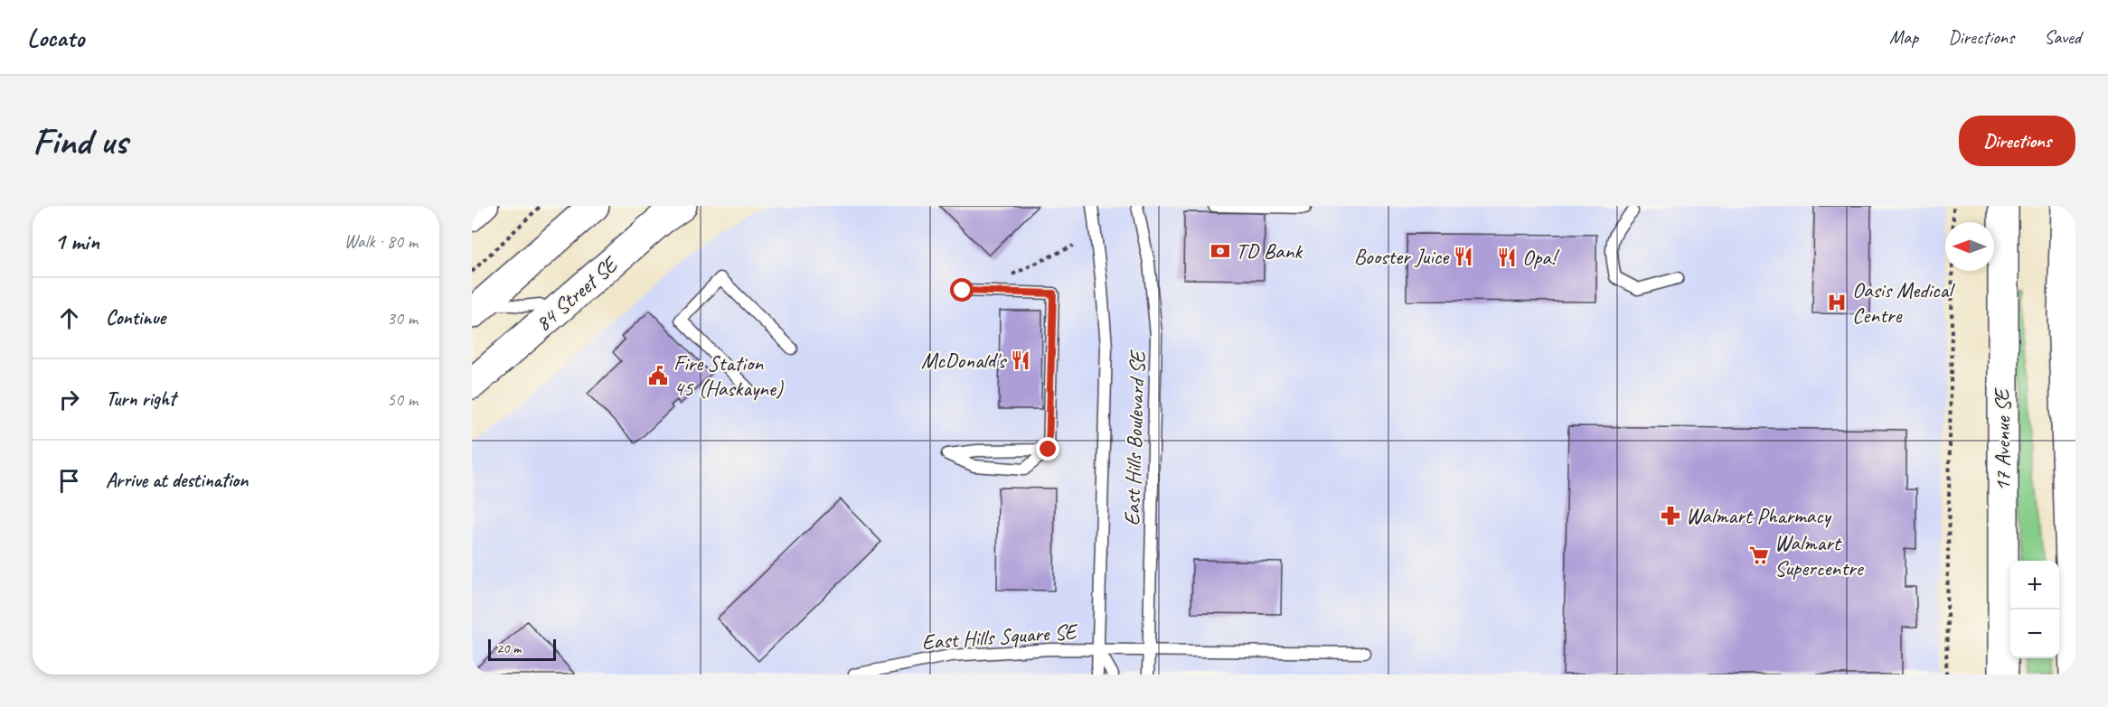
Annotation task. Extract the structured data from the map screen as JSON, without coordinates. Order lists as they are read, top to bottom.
{
  "streets": {
    "main road": ["84 Street SE", "17 Avenue SE"],
    "lane": ["East Hills Boulevard SE", "East Hills Square SE"]
  },
  "crossings": [
    ["East Hills Boulevard SE", "East Hills Square SE"]
  ],
  "places": {
    "bank": ["TD Bank"],
    "restaurant": ["Booster Juice", "Opa!", "McDonald's"],
    "hospital": ["Oasis Medical Centre"],
    "public building": ["Fire Station 45 (Haskayne)"],
    "pharmacy": ["Walmart Pharmacy"],
    "supermarket": ["Walmart Supercentre"]
  },
  "scale_bar": "20 m",
  "north": "left",
  "page": {
    "header": "Locato",
    "nav": ["Map", "Directions", "Saved"],
    "buttons": "Directions",
    "title": "Find us",
    "heading": ["1 min", "Walk · 80 m"],
    "list": [
      ["Continue", "30 m"],
      ["Turn right", "50 m"],
      "Arrive at destination"
    ],
    "map_buttons": ["+", "−"],
    "scale": "20 m"
  }
}
